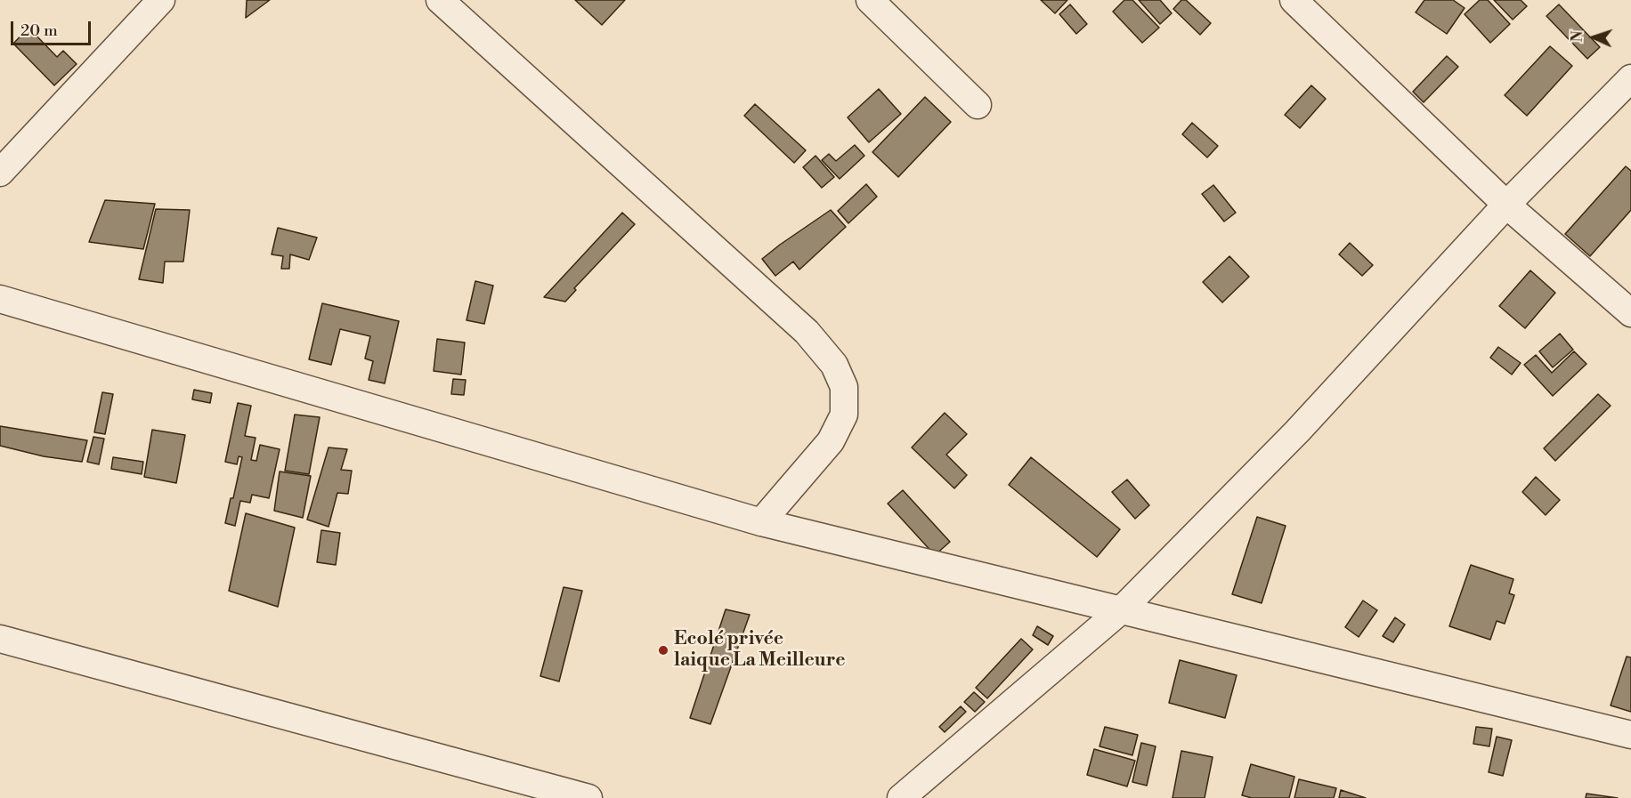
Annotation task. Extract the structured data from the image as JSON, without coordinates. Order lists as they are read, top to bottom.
{
  "places": ["Ecolé privée laique La Meilleure"],
  "scale_bar": "20 m",
  "north": "left"
}
